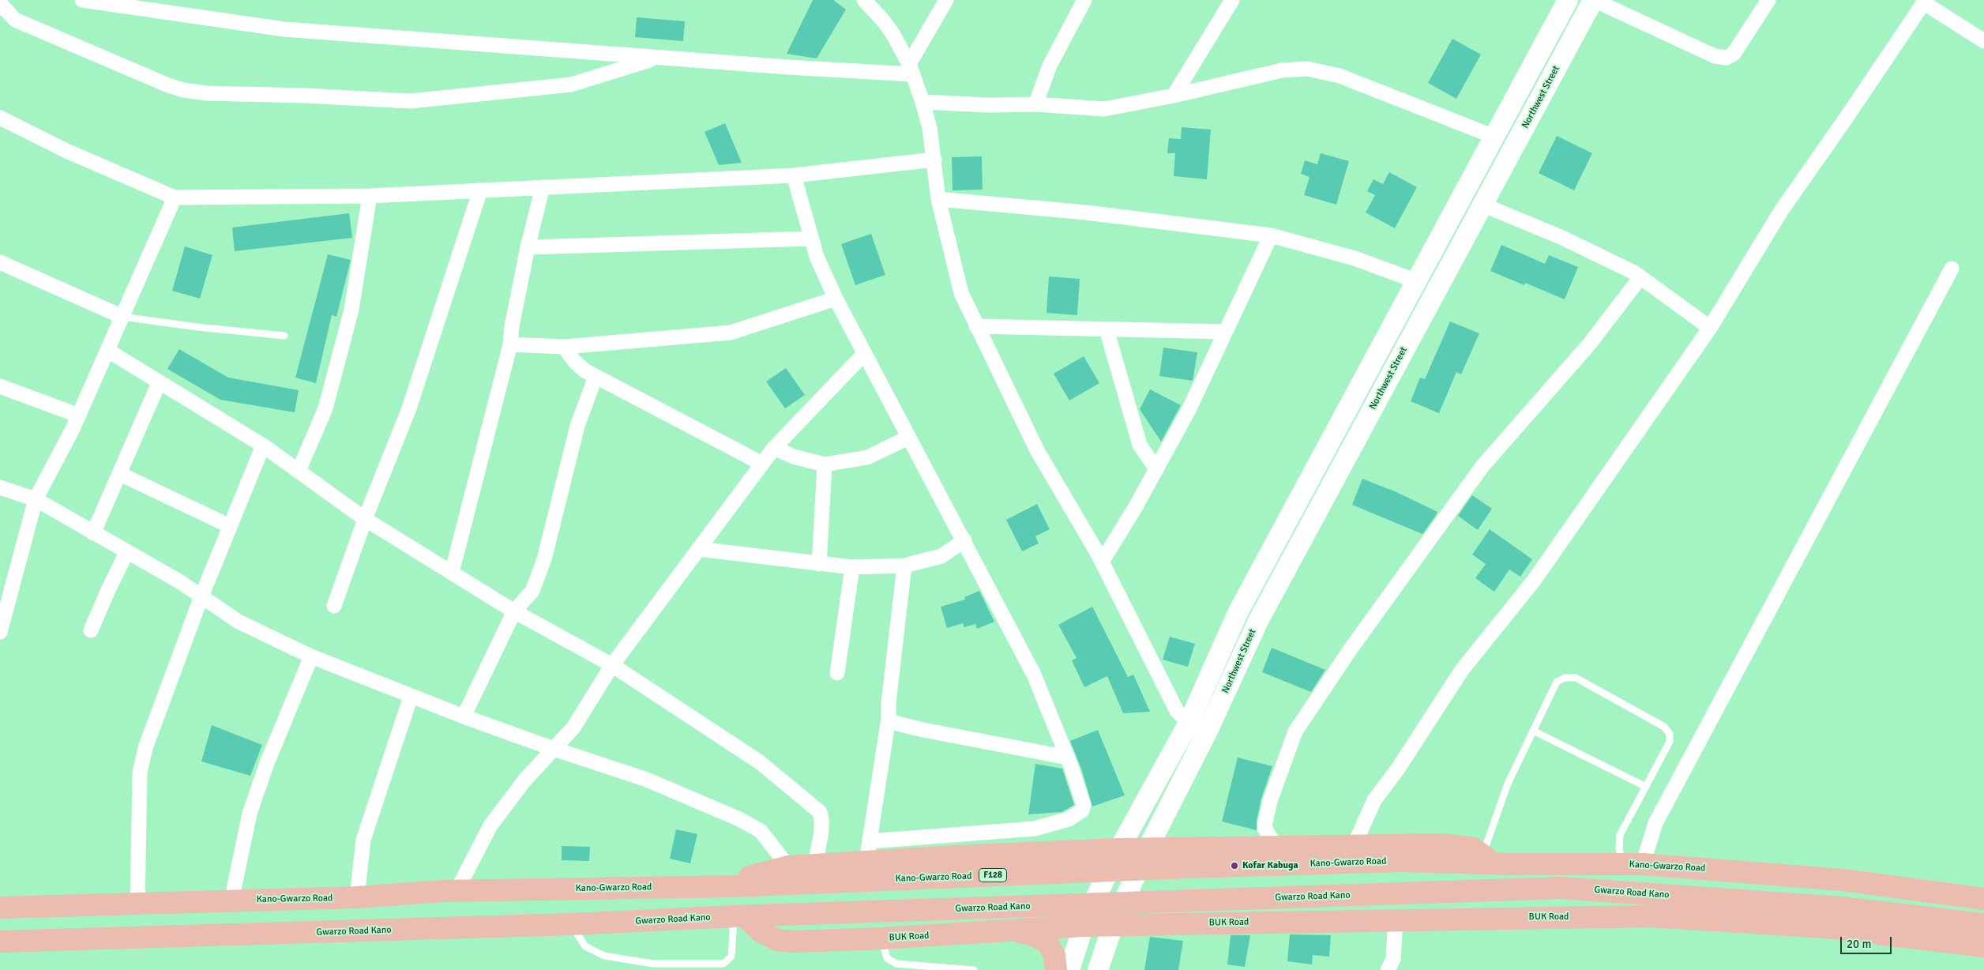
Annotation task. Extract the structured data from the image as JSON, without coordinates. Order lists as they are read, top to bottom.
{
  "streets": {
    "main road": [
      "Northwest Street",
      "Kano-Gwarzo Road",
      "F128",
      "Gwarzo Road Kano",
      "BUK Road"
    ]
  },
  "crossings": [
    ["Northwest Street", "BUK Road"],
    ["Gwarzo Road Kano", "BUK Road"]
  ],
  "places": ["Kofar Kabuga"],
  "scale_bar": "20 m"
}
